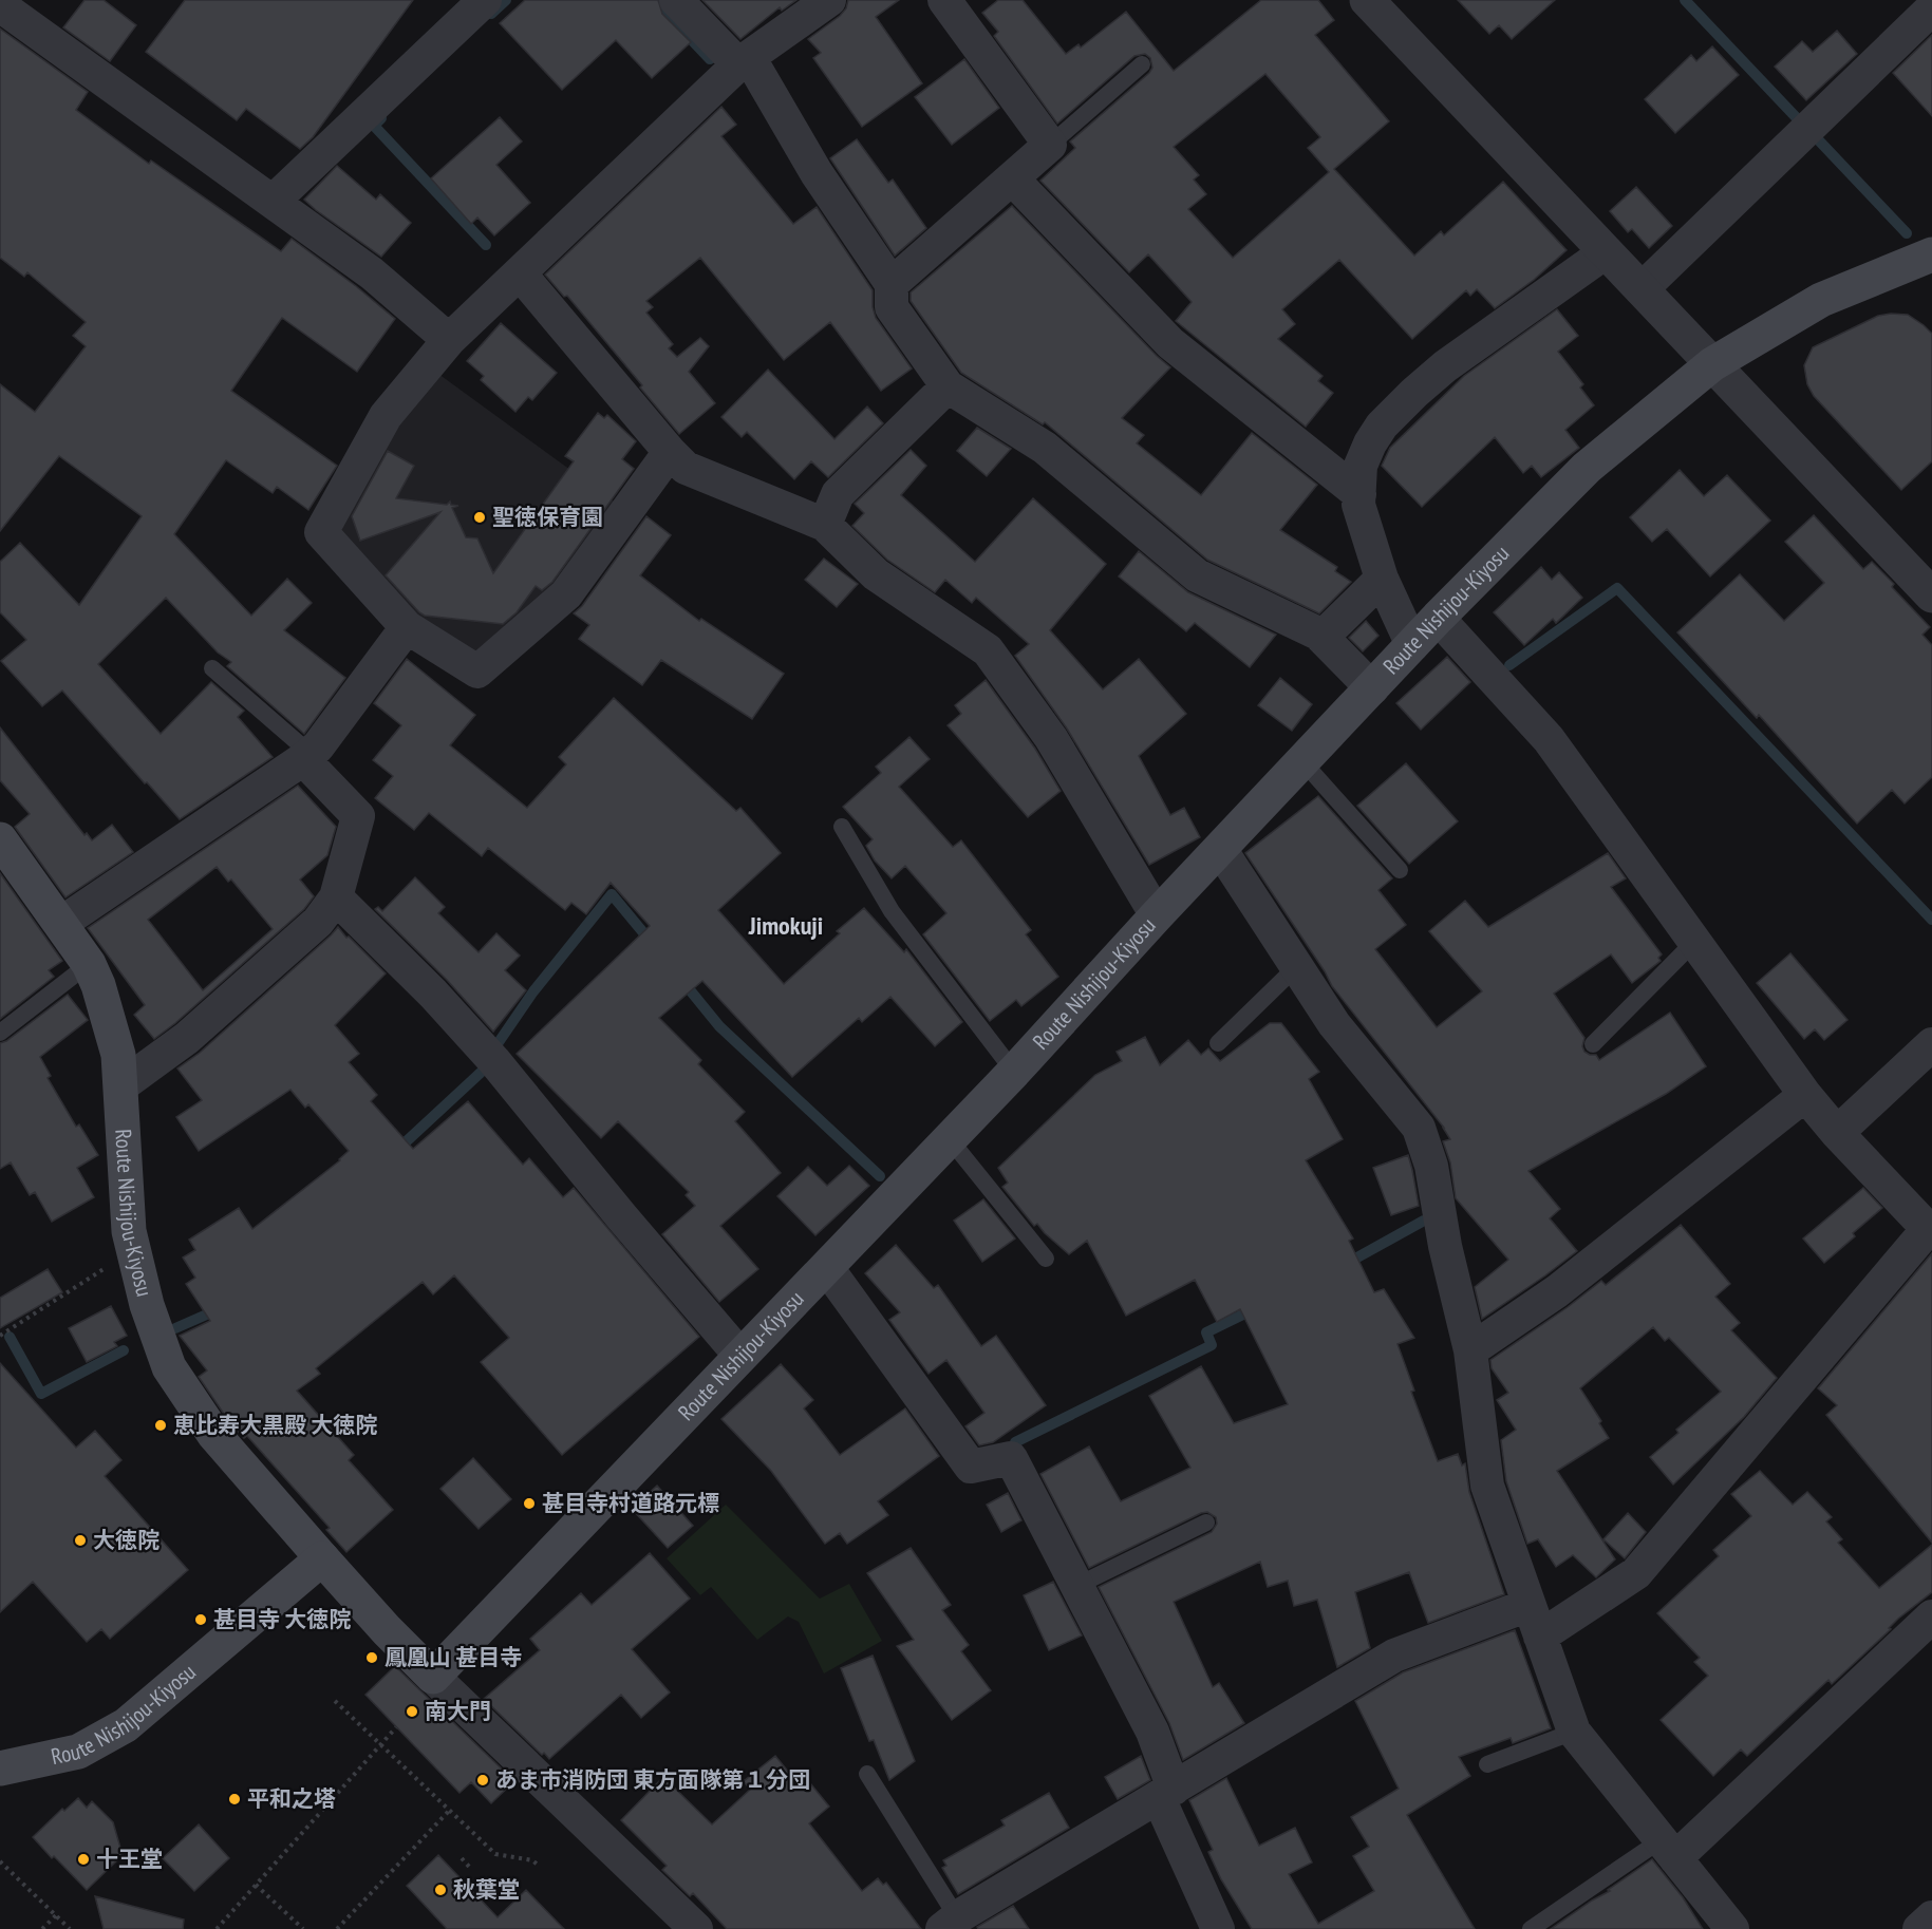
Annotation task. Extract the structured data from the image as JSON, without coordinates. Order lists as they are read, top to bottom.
{
  "streets": {
    "main road": ["Route Nishijou-Kiyosu"]
  },
  "districts": ["Jimokuji"],
  "places": [
    "聖徳保育園",
    "恵比寿大黒殿 大徳院",
    "甚目寺村道路元標",
    "大徳院",
    "甚目寺 大徳院",
    "鳳凰山 甚目寺",
    "南大門",
    "あま市消防団 東方面隊第１分団",
    "平和之塔",
    "十王堂",
    "秋葉堂"
  ]
}
